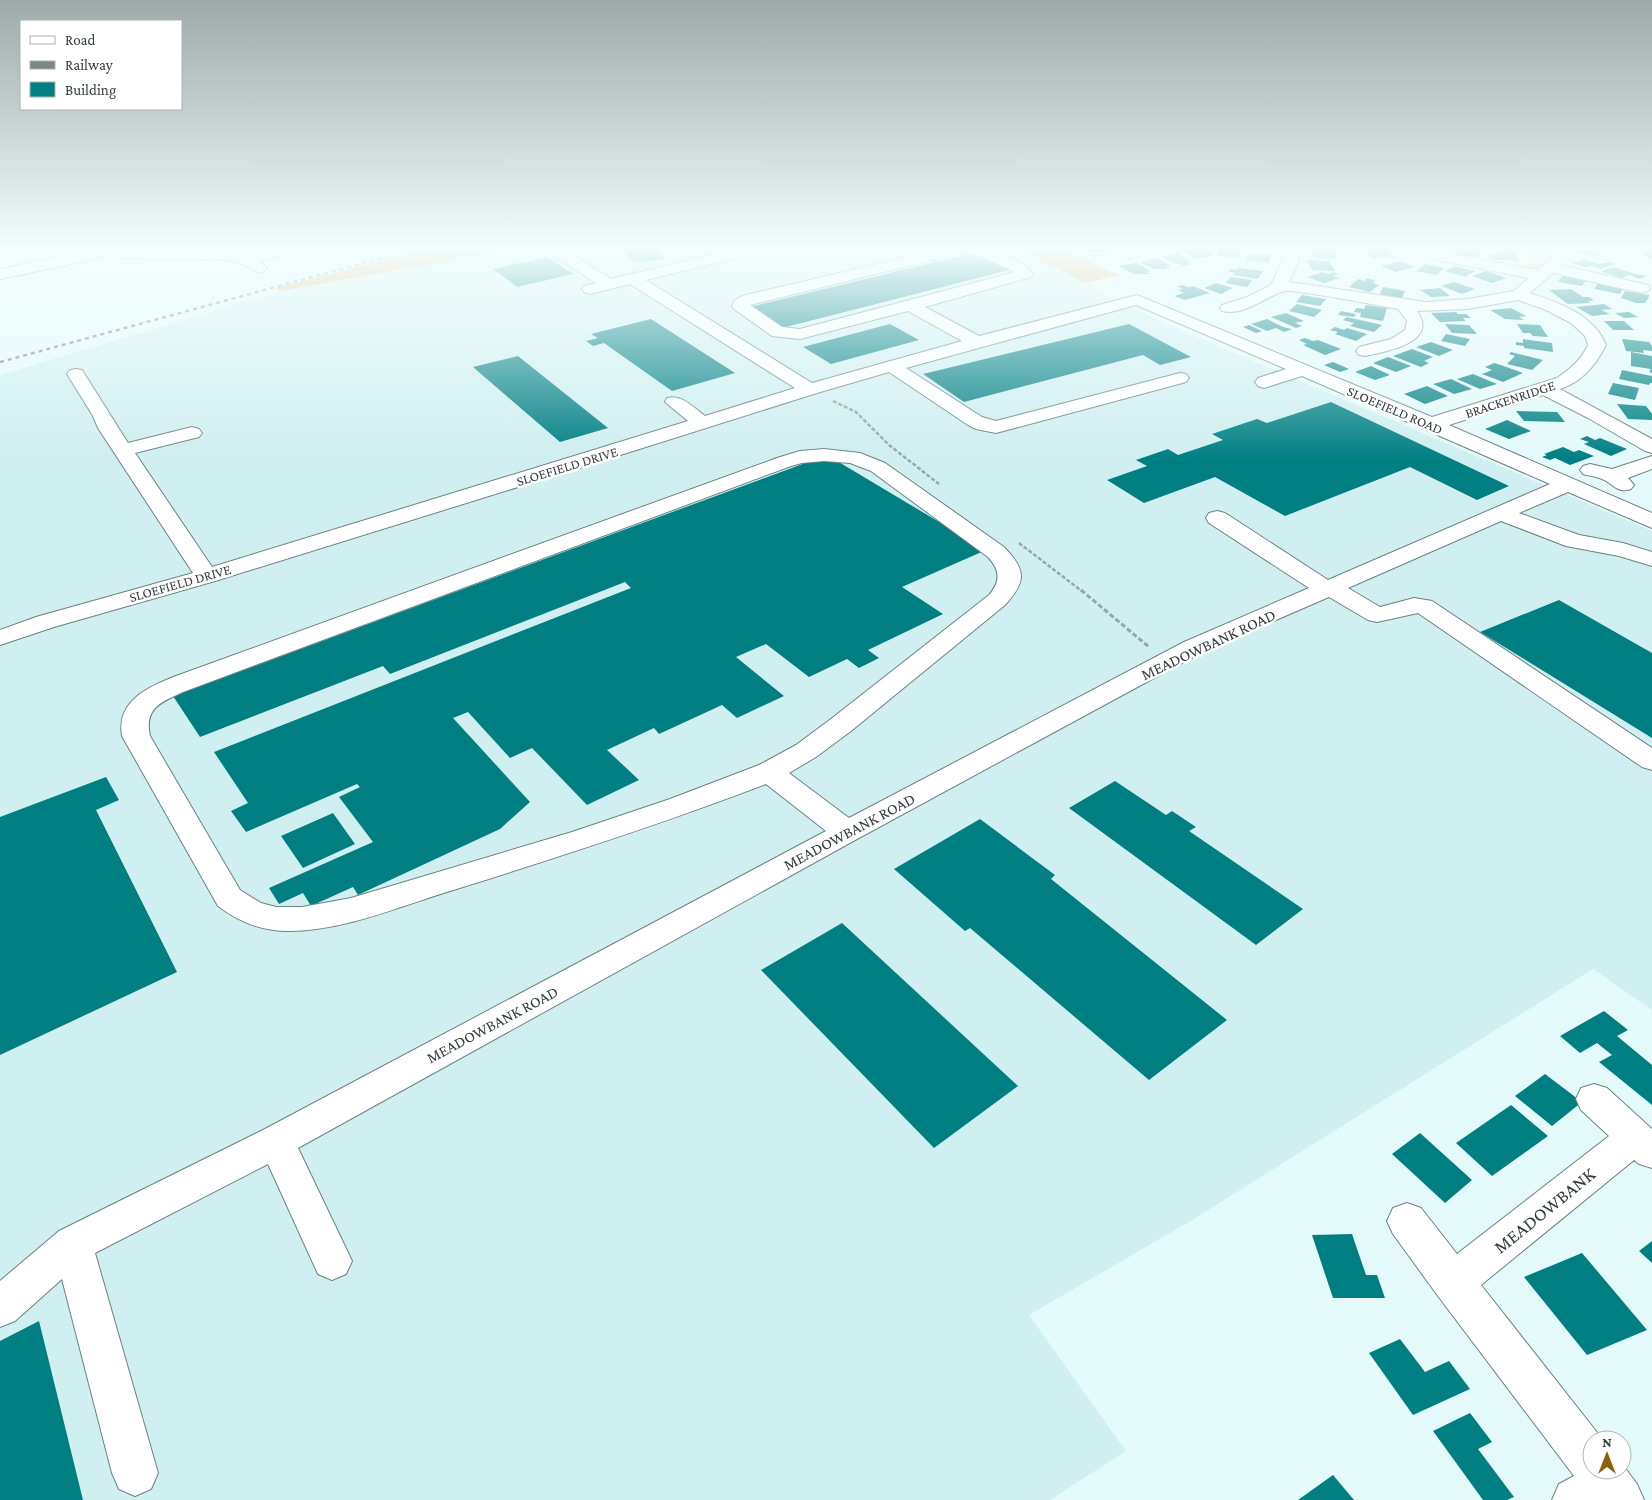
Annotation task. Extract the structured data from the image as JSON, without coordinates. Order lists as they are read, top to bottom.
{
  "streets": {
    "street": [
      "BRACKENRIDGE",
      "SLOEFIELD ROAD",
      "SLOEFIELD DRIVE",
      "MEADOWBANK ROAD",
      "MEADOWBANK"
    ]
  },
  "crossings": [
    ["BRACKENRIDGE", "SLOEFIELD ROAD"],
    ["SLOEFIELD ROAD", "MEADOWBANK ROAD"]
  ],
  "legend": ["Road", "Railway", "Building"],
  "north": "top"
}
